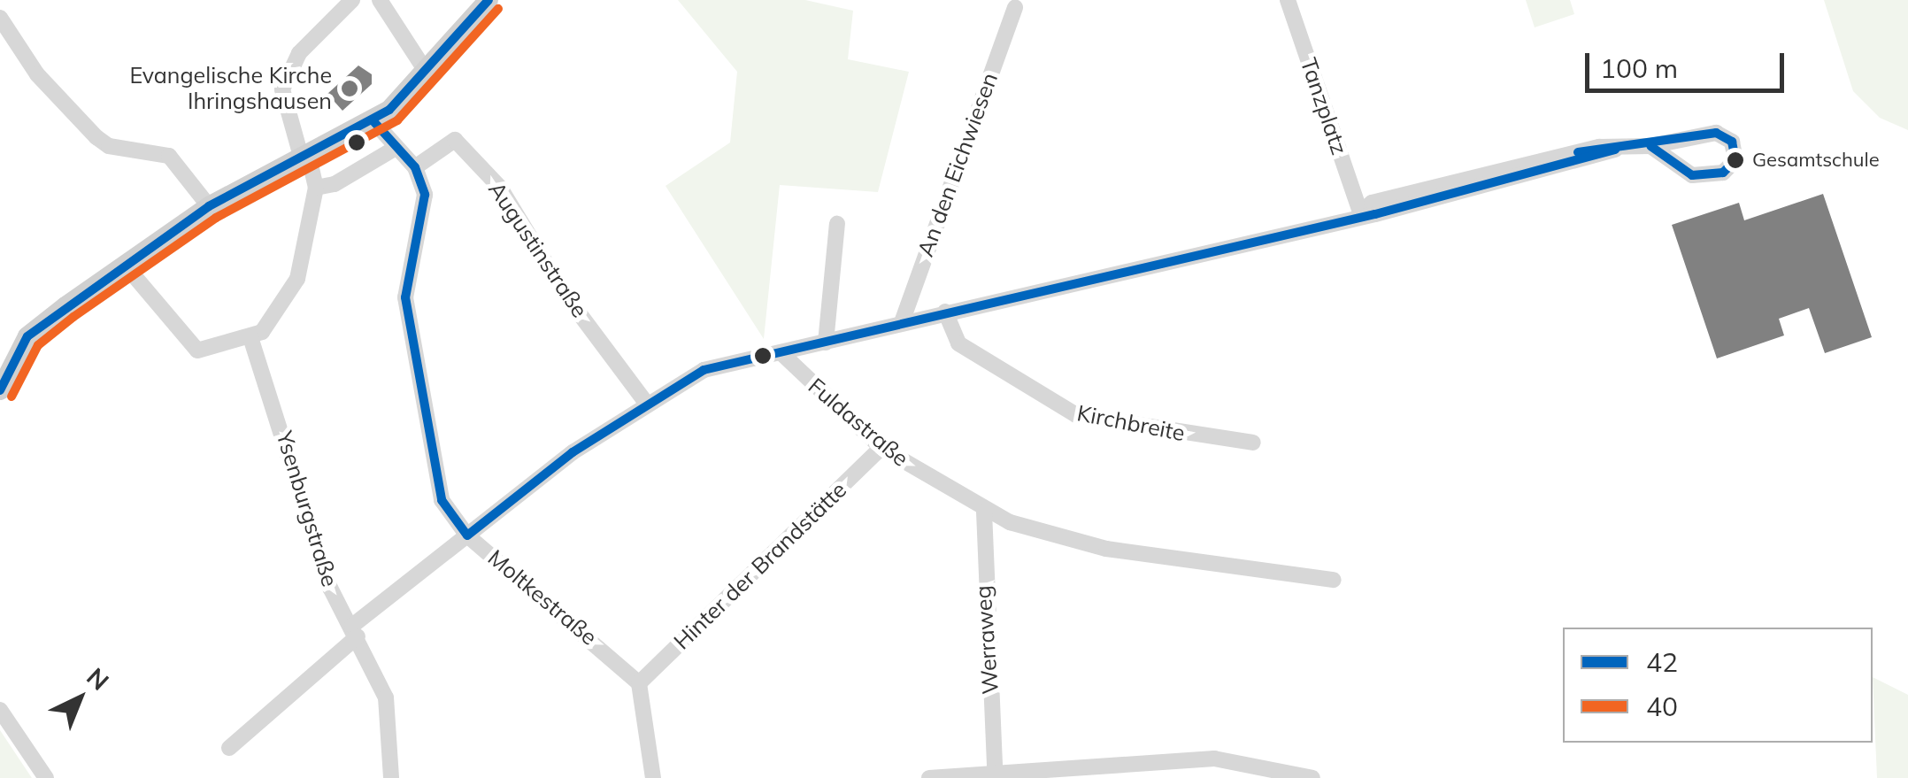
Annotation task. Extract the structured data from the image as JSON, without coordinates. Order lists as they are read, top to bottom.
{
  "streets": {
    "street": [
      "Tanzplatz",
      "An den Eichwiesen",
      "Augustinstraße",
      "Fuldastraße",
      "Kirchbreite",
      "Ysenburgstraße",
      "Hinter der Brandstätte",
      "Moltkestraße",
      "Werraweg"
    ]
  },
  "crossings": [
    ["Augustinstraße", "Moltkestraße"],
    ["Fuldastraße", "Hinter der Brandstätte"],
    ["Fuldastraße", "Werraweg"],
    ["Hinter der Brandstätte", "Moltkestraße"]
  ],
  "places": ["Evangelische Kirche Ihringshausen", "Gesamtschule"],
  "lines": ["transit line 42", "transit line 40"],
  "legend": ["42", "40"],
  "scale_bar": "100 m",
  "north": "top right"
}
